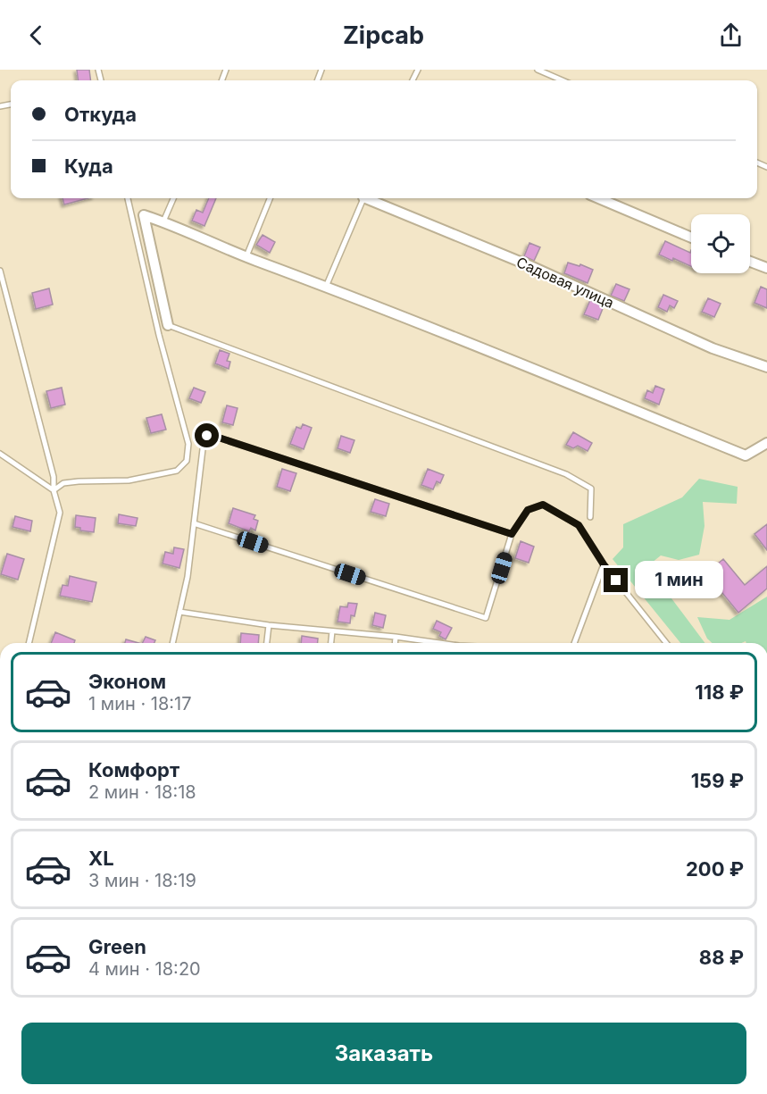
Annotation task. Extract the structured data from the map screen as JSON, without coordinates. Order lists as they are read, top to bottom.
{
  "streets": {
    "street": ["Садовая улица"]
  },
  "page": {
    "header": "Zipcab",
    "banner": ["Откуда", "Куда"],
    "bubble": "1 мин",
    "list": [
      {
        "name": "Эконом",
        "note": "1 мин · 18:17",
        "value": "118 ₽"
      },
      {
        "name": "Комфорт",
        "note": "2 мин · 18:18",
        "value": "159 ₽"
      },
      {
        "name": "XL",
        "note": "3 мин · 18:19",
        "value": "200 ₽"
      },
      {
        "name": "Green",
        "note": "4 мин · 18:20",
        "value": "88 ₽"
      }
    ],
    "buttons": "Заказать"
  }
}
